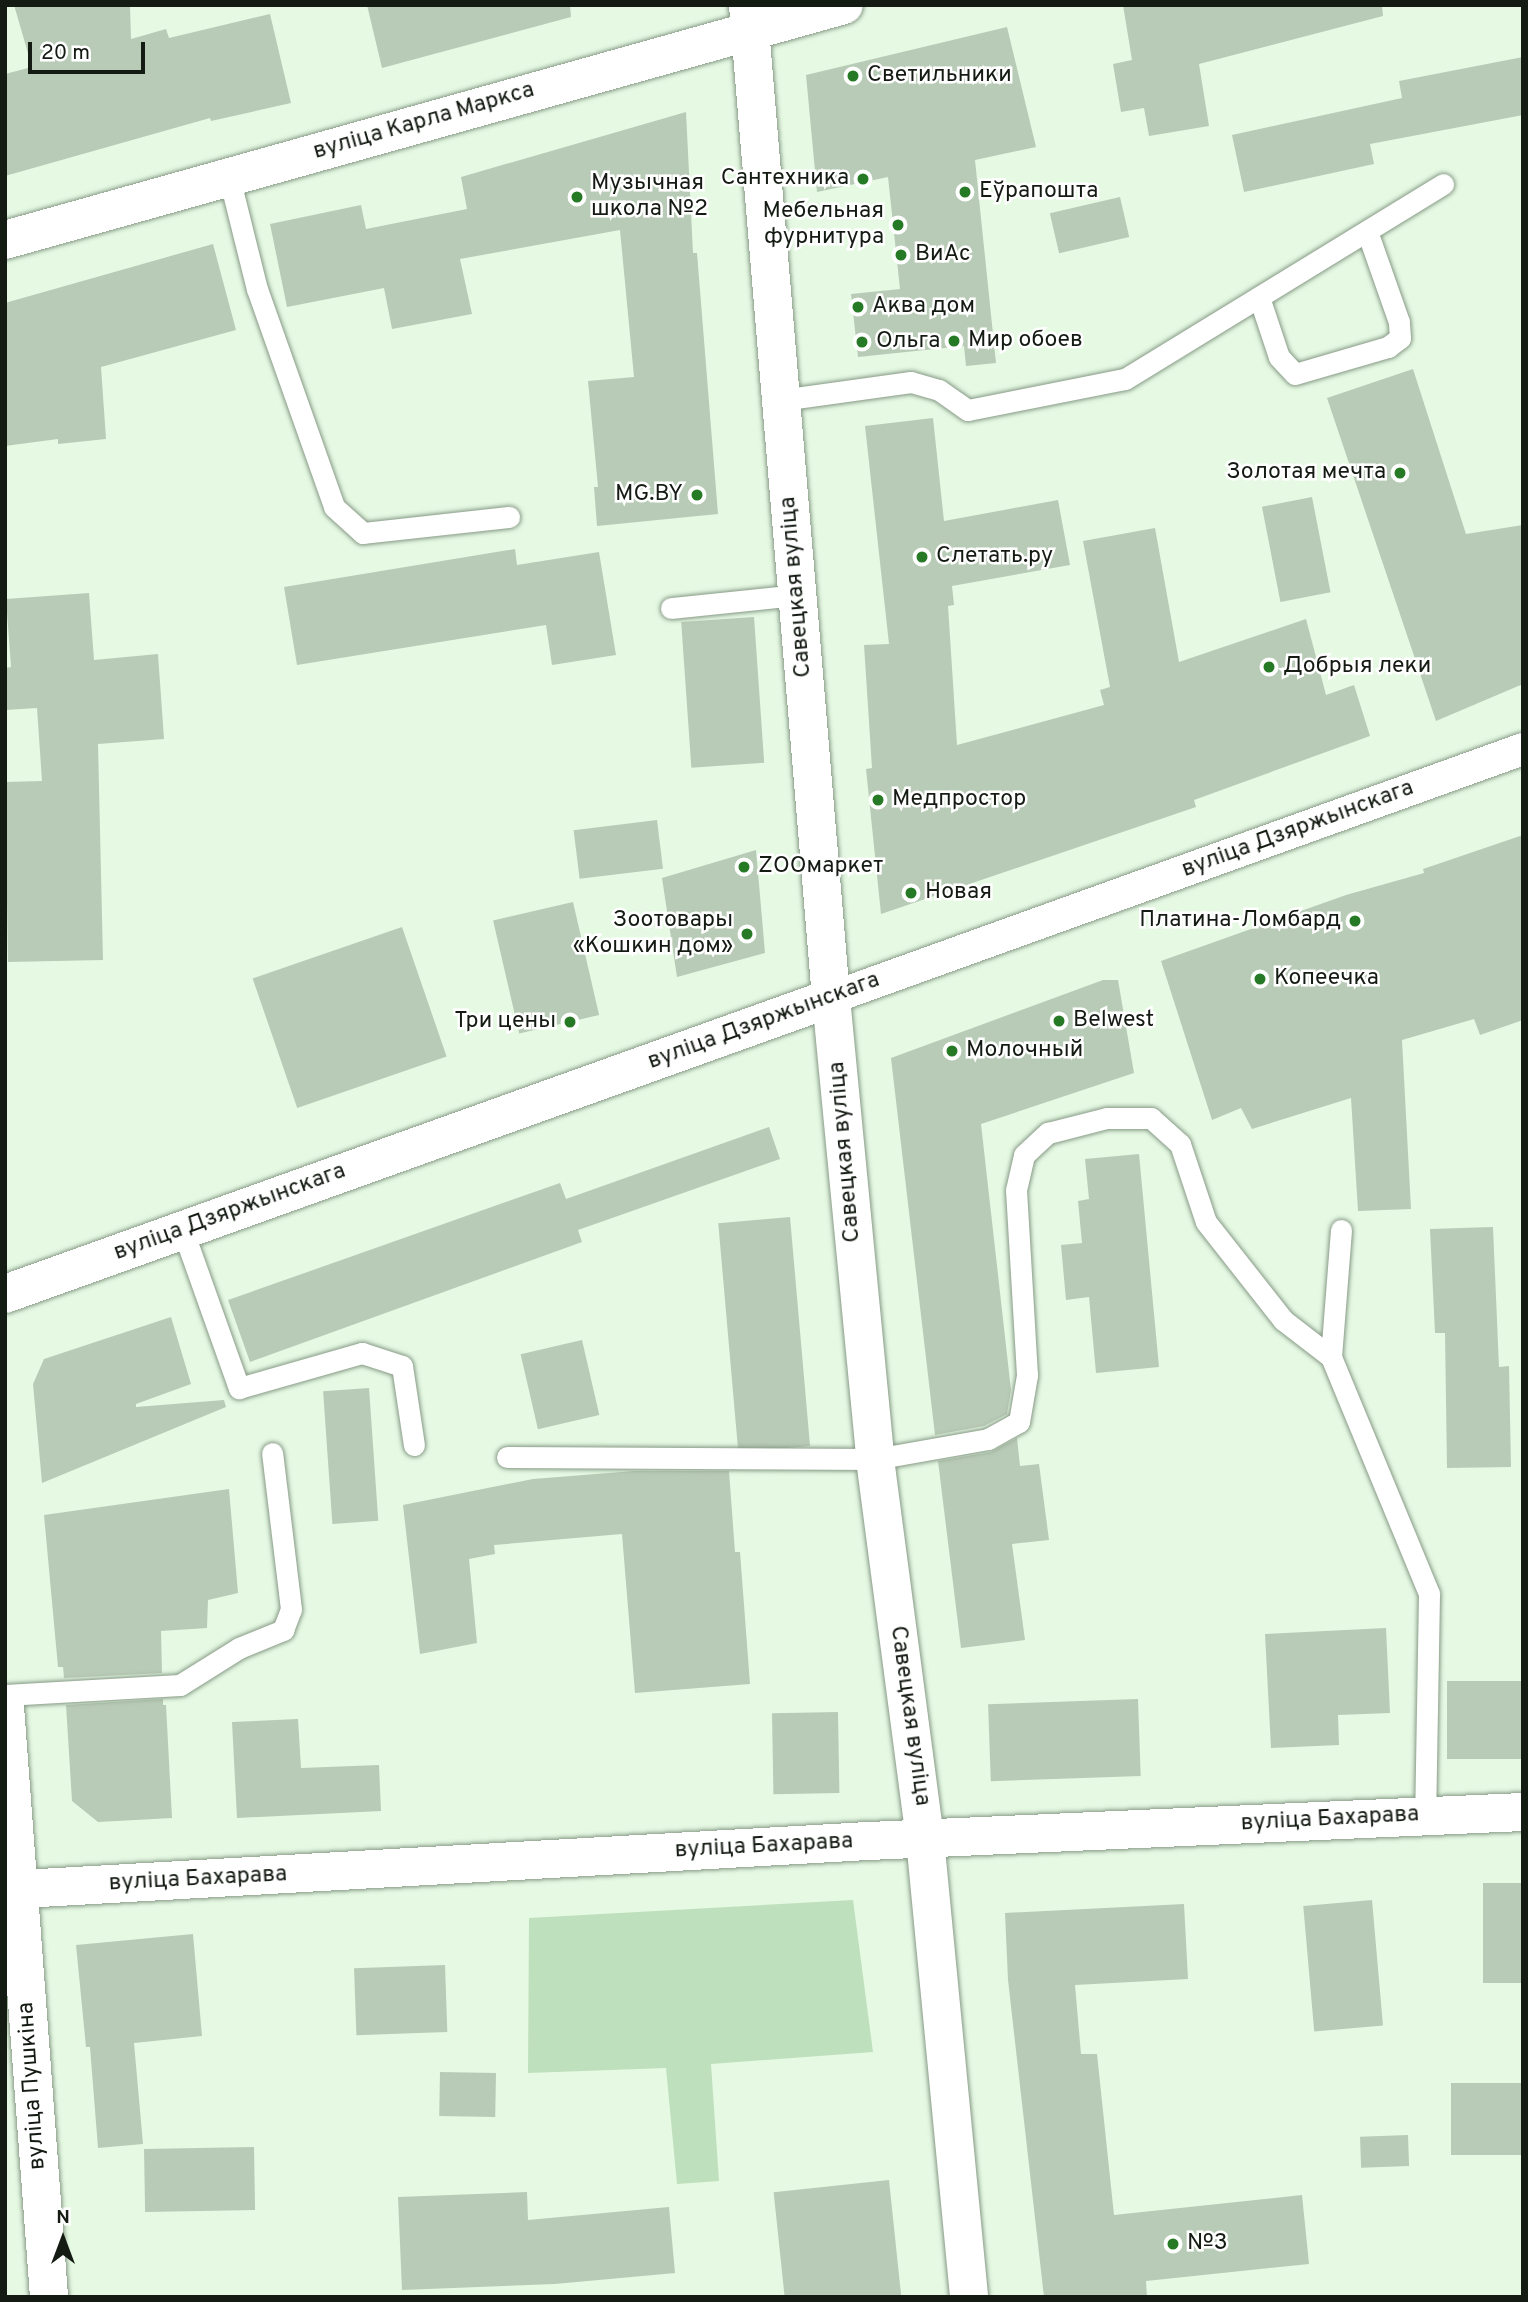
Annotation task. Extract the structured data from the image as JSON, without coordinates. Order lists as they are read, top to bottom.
{
  "streets": {
    "street": [
      "вуліца Карла Маркса",
      "Савецкая вуліца",
      "вуліца Дзяржынскага",
      "вуліца Бахарава",
      "вуліца Пушкіна"
    ]
  },
  "crossings": [
    ["вуліца Карла Маркса", "Савецкая вуліца"],
    ["Савецкая вуліца", "вуліца Дзяржынскага"],
    ["Савецкая вуліца", "вуліца Бахарава"],
    ["вуліца Бахарава", "вуліца Пушкіна"]
  ],
  "places": [
    "Светильники",
    "Сантехника",
    "Еўрапошта",
    "Музычная школа №2",
    "Мебельная фурнитура",
    "ВиАс",
    "Аква дом",
    "Мир обоев",
    "Ольга",
    "Золотая мечта",
    "MG.BY",
    "Слетать.ру",
    "Добрыя леки",
    "Медпростор",
    "ZOOмаркет",
    "Новая",
    "Платина-Ломбард",
    "Зоотовары «Кошкин дом»",
    "Копеечка",
    "Belwest",
    "Три цены",
    "Молочный",
    "№3"
  ],
  "scale_bar": "20 m",
  "north": "top"
}
